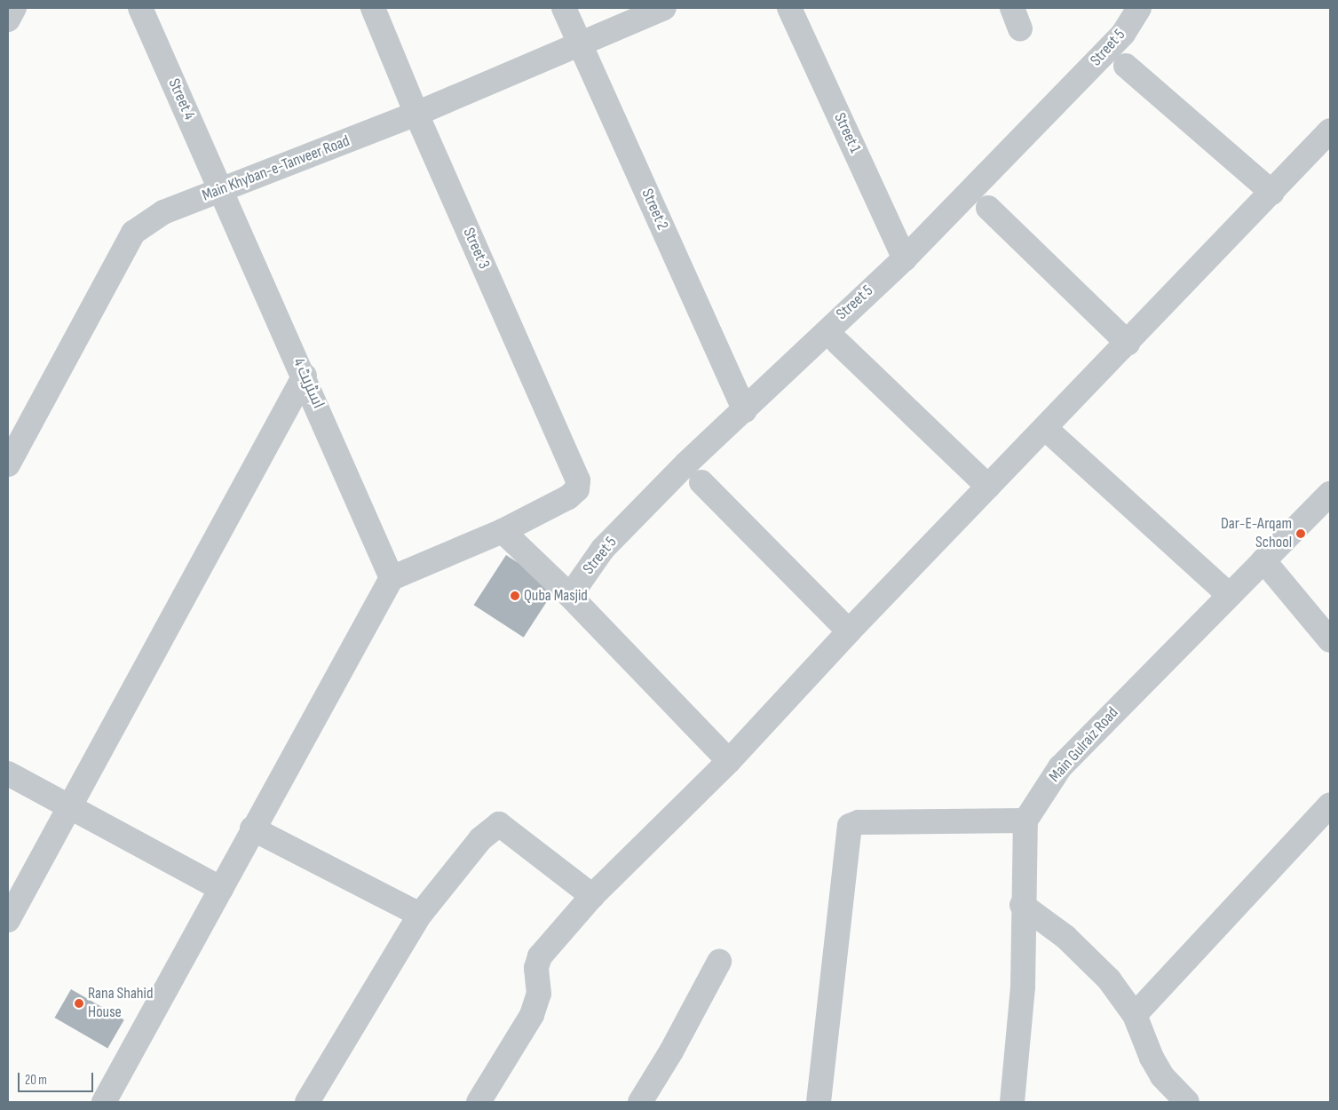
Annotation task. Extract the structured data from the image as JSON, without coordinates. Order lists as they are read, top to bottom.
{
  "streets": {
    "street": [
      "Street 5",
      "Street 4",
      "Street 1",
      "Main Khyban-e-Tanveer Road",
      "Street 2",
      "Street 3",
      "اسٹریٹ 4",
      "Main Gulraiz Road"
    ]
  },
  "crossings": [
    ["Street 5", "Street 1"],
    ["Street 5", "Street 2"],
    ["Street 4", "Main Khyban-e-Tanveer Road"],
    ["Street 4", "اسٹریٹ 4"],
    ["Main Khyban-e-Tanveer Road", "Street 2"],
    ["Main Khyban-e-Tanveer Road", "Street 3"],
    ["Main Khyban-e-Tanveer Road", "اسٹریٹ 4"]
  ],
  "places": ["Dar-E-Arqam School", "Quba Masjid", "Rana Shahid House"],
  "scale_bar": "20 m"
}
